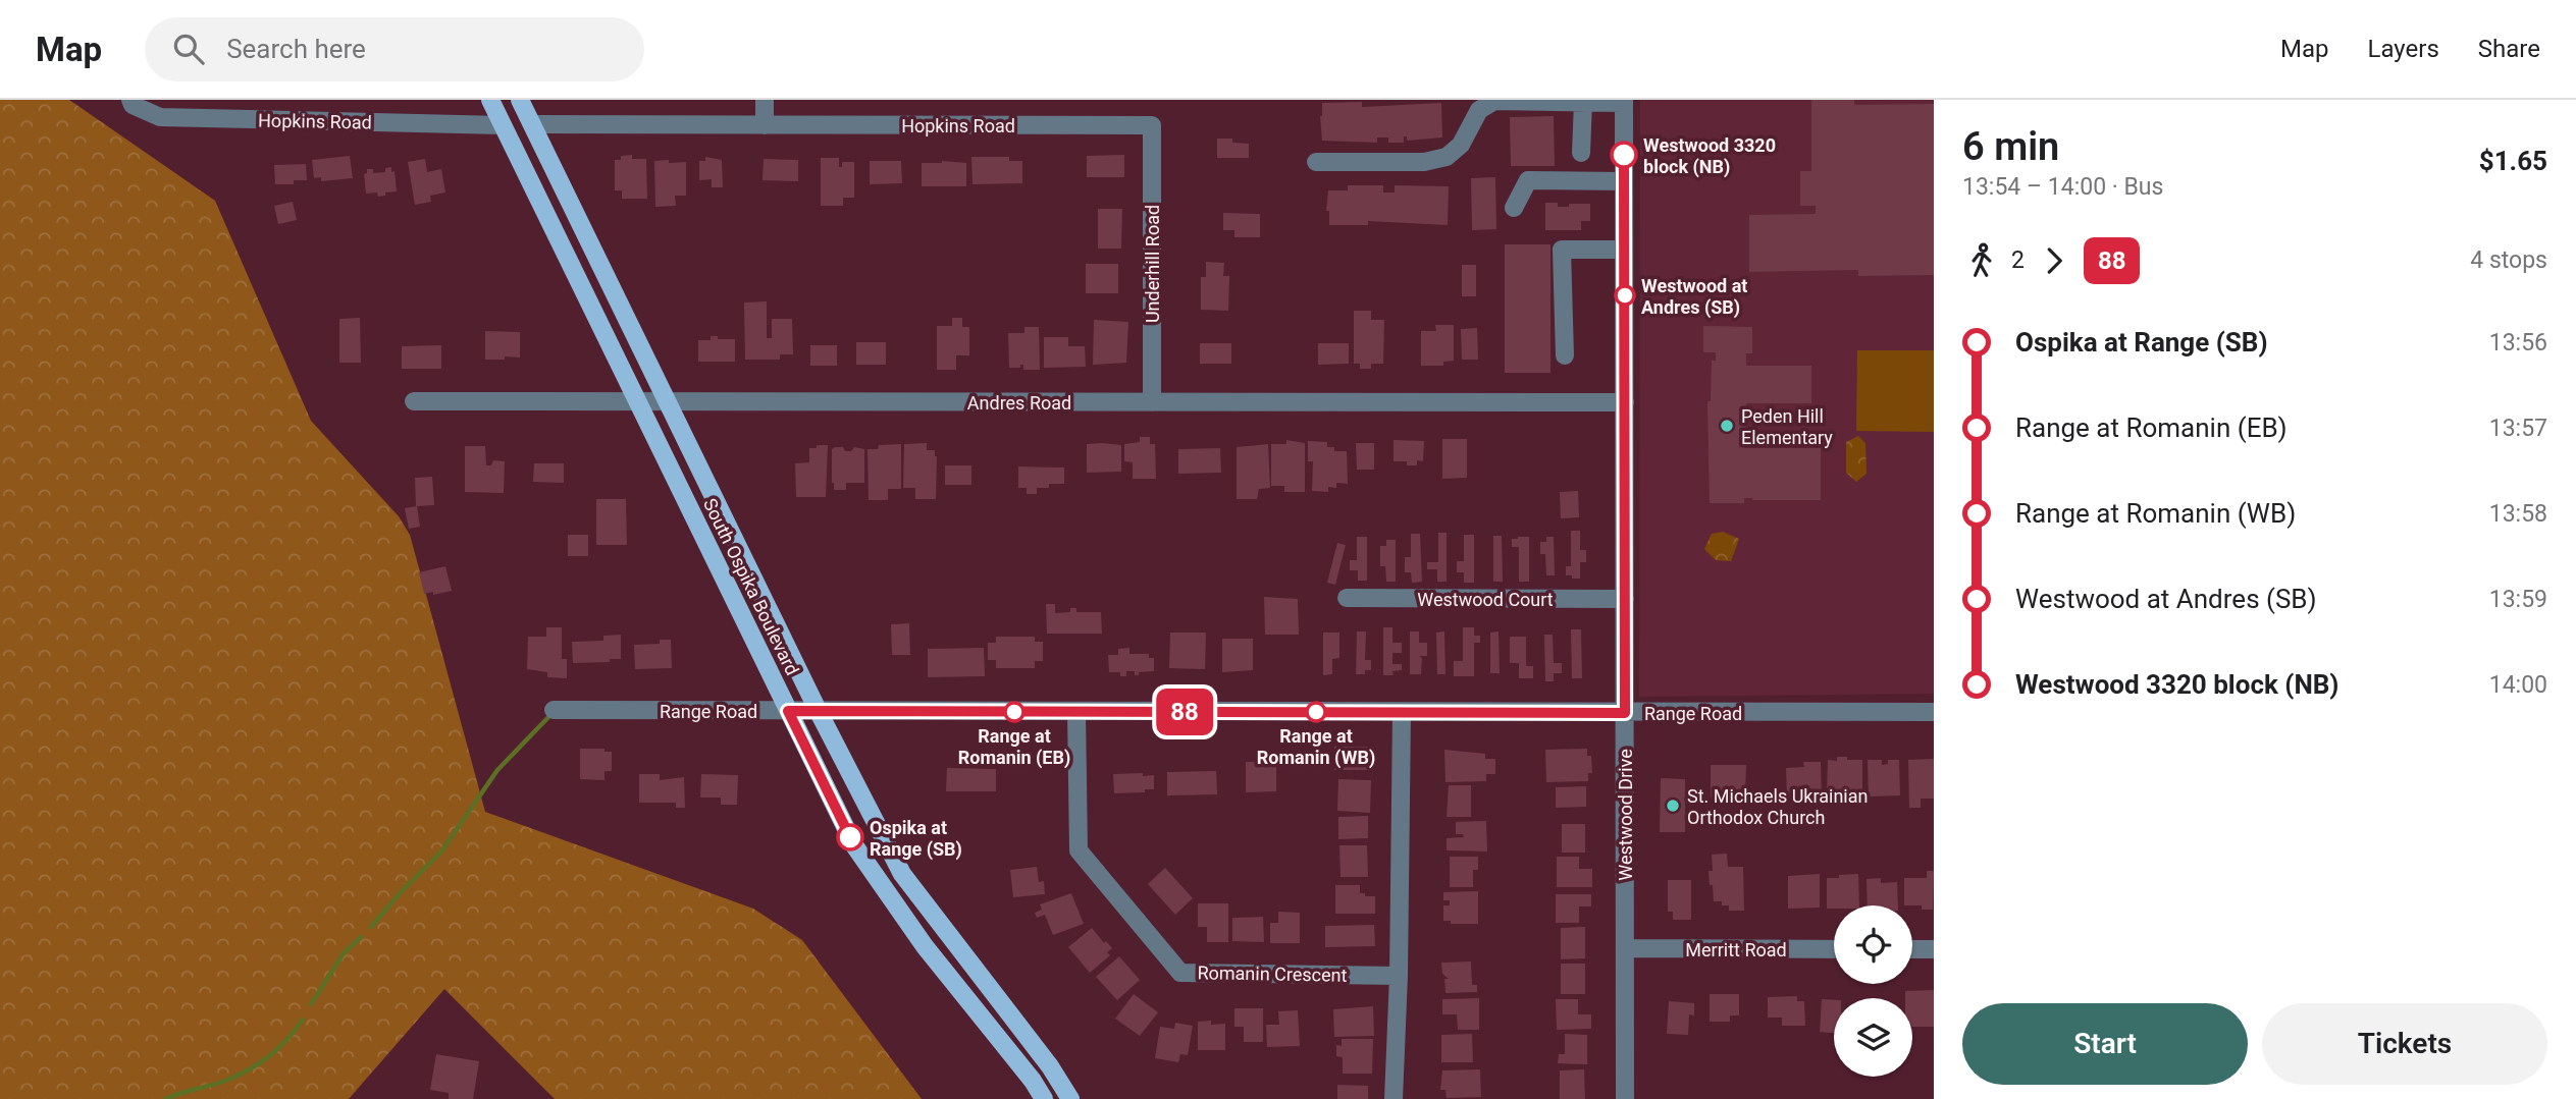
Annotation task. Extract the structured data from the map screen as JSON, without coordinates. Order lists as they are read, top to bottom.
{
  "streets": {
    "main road": ["South Ospika Boulevard"],
    "street": [
      "Hopkins Road",
      "Underhill Road",
      "Andres Road",
      "Westwood Court",
      "Range Road",
      "Westwood Drive",
      "Merritt Road",
      "Romanin Crescent"
    ]
  },
  "crossings": [
    ["Hopkins Road", "Underhill Road"],
    ["Hopkins Road", "South Ospika Boulevard"],
    ["Underhill Road", "Andres Road"],
    ["Andres Road", "South Ospika Boulevard"],
    ["Andres Road", "Westwood Drive"],
    ["South Ospika Boulevard", "Range Road"],
    ["Westwood Court", "Westwood Drive"],
    ["Range Road", "Westwood Drive"],
    ["Range Road", "Romanin Crescent"],
    ["Westwood Drive", "Merritt Road"]
  ],
  "places": [
    "Westwood 3320 block (NB)",
    "Westwood at Andres (SB)",
    "Peden Hill Elementary",
    "Range at Romanin (EB)",
    "Range at Romanin (WB)",
    "St. Michaels Ukrainian Orthodox Church",
    "Ospika at Range (SB)"
  ],
  "lines": ["bus line 88"],
  "page": {
    "header": "Map",
    "search": "Search here",
    "nav": ["Map", "Layers", "Share"],
    "on_map": "88",
    "heading": ["6 min", "13:54 – 14:00 · Bus", "$1.65"],
    "legs": ["2", "88", "4 stops"],
    "list": [
      {
        "name": "Ospika at Range (SB)",
        "value": "13:56"
      },
      {
        "name": "Range at Romanin (EB)",
        "value": "13:57"
      },
      {
        "name": "Range at Romanin (WB)",
        "value": "13:58"
      },
      {
        "name": "Westwood at Andres (SB)",
        "value": "13:59"
      },
      {
        "name": "Westwood 3320 block (NB)",
        "value": "14:00"
      }
    ],
    "buttons": ["Start", "Tickets"]
  }
}
